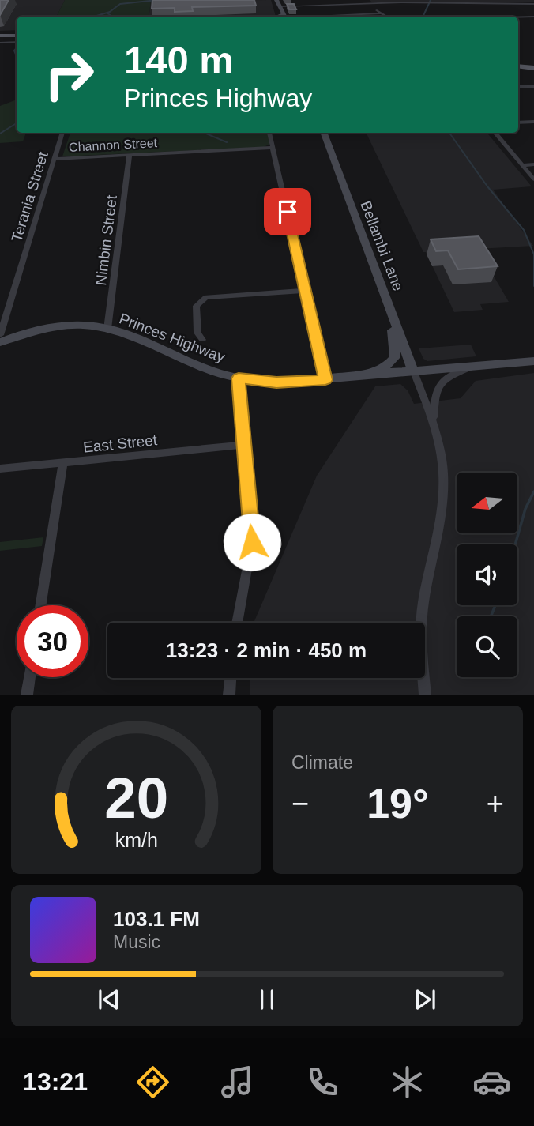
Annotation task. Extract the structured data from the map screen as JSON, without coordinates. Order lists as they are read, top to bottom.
{
  "streets": {
    "main road": ["Bellambi Lane", "Princes Highway"],
    "street": [
      "Channon Street",
      "Terania Street",
      "Nimbin Street",
      "East Street"
    ]
  },
  "crossings": [
    ["Channon Street", "Terania Street"],
    ["Channon Street", "Nimbin Street"],
    ["Nimbin Street", "Princes Highway"],
    ["Bellambi Lane", "Princes Highway"]
  ],
  "north": "left",
  "page": {
    "turn": ["140 m", "Princes Highway"],
    "limit": "30",
    "trip": "13:23 · 2 min · 450 m",
    "tile": "Climate",
    "heat": ["−", "19°", "+"],
    "song": ["103.1 FM", "Music"],
    "tabs": "13:21",
    "gauge": ["20", "km/h"]
  }
}
